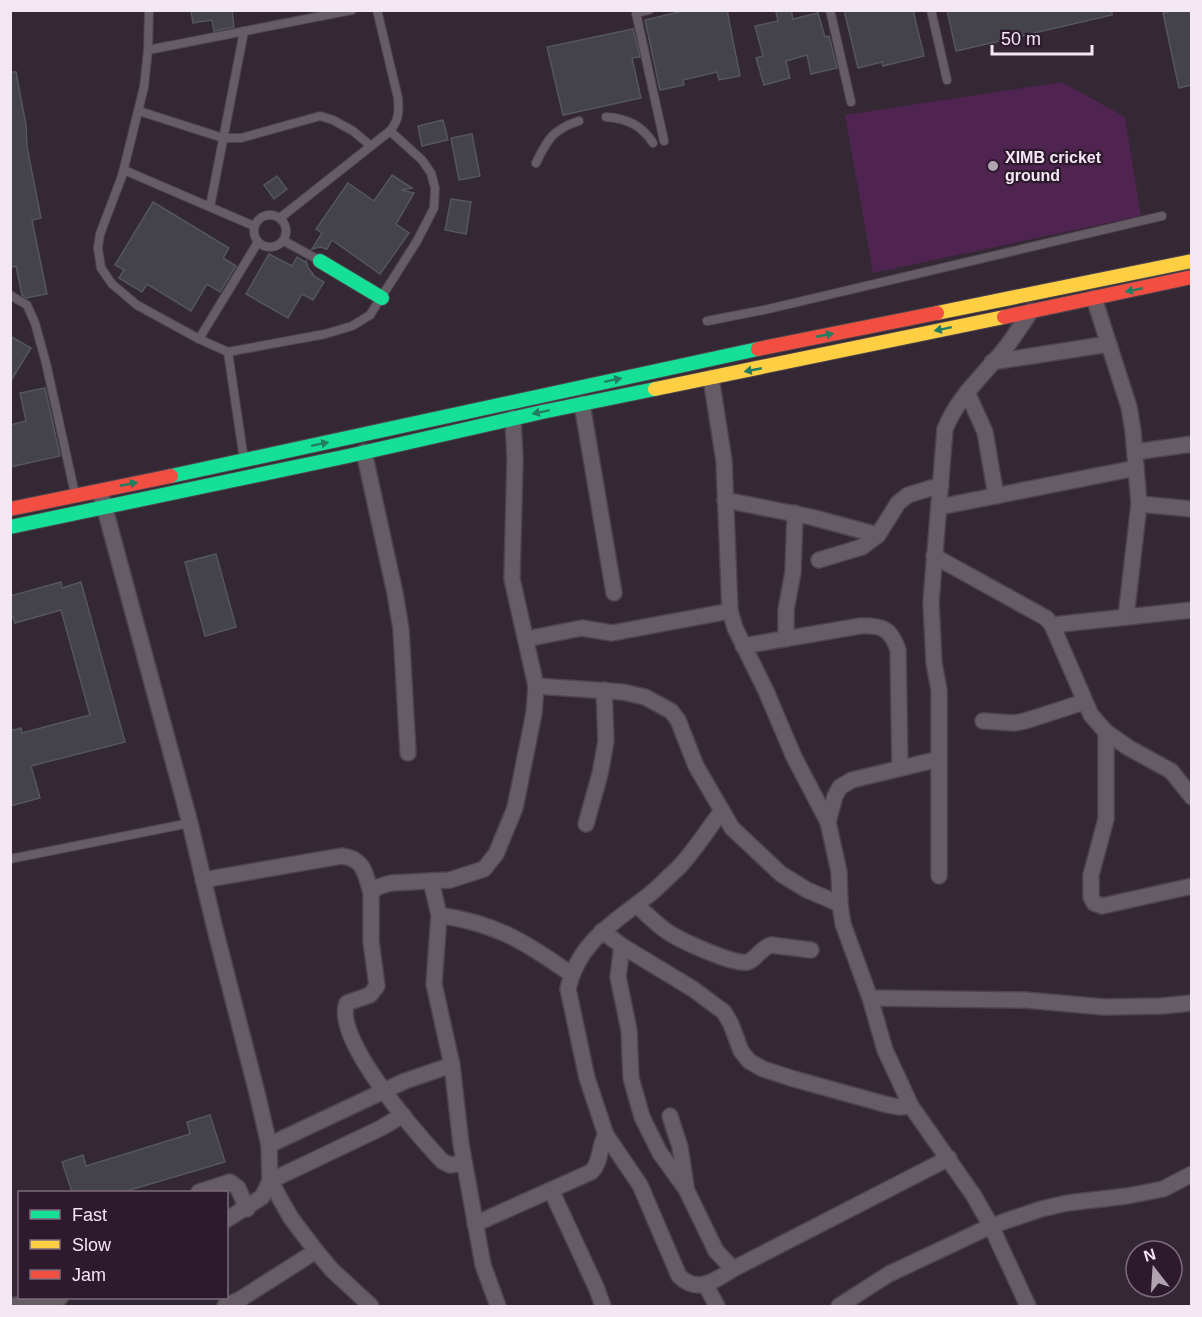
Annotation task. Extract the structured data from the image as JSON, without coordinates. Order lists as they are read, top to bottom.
{
  "places": ["XIMB cricket ground"],
  "legend": ["Fast", "Slow", "Jam"],
  "scale_bar": "50 m",
  "north": "top"
}
